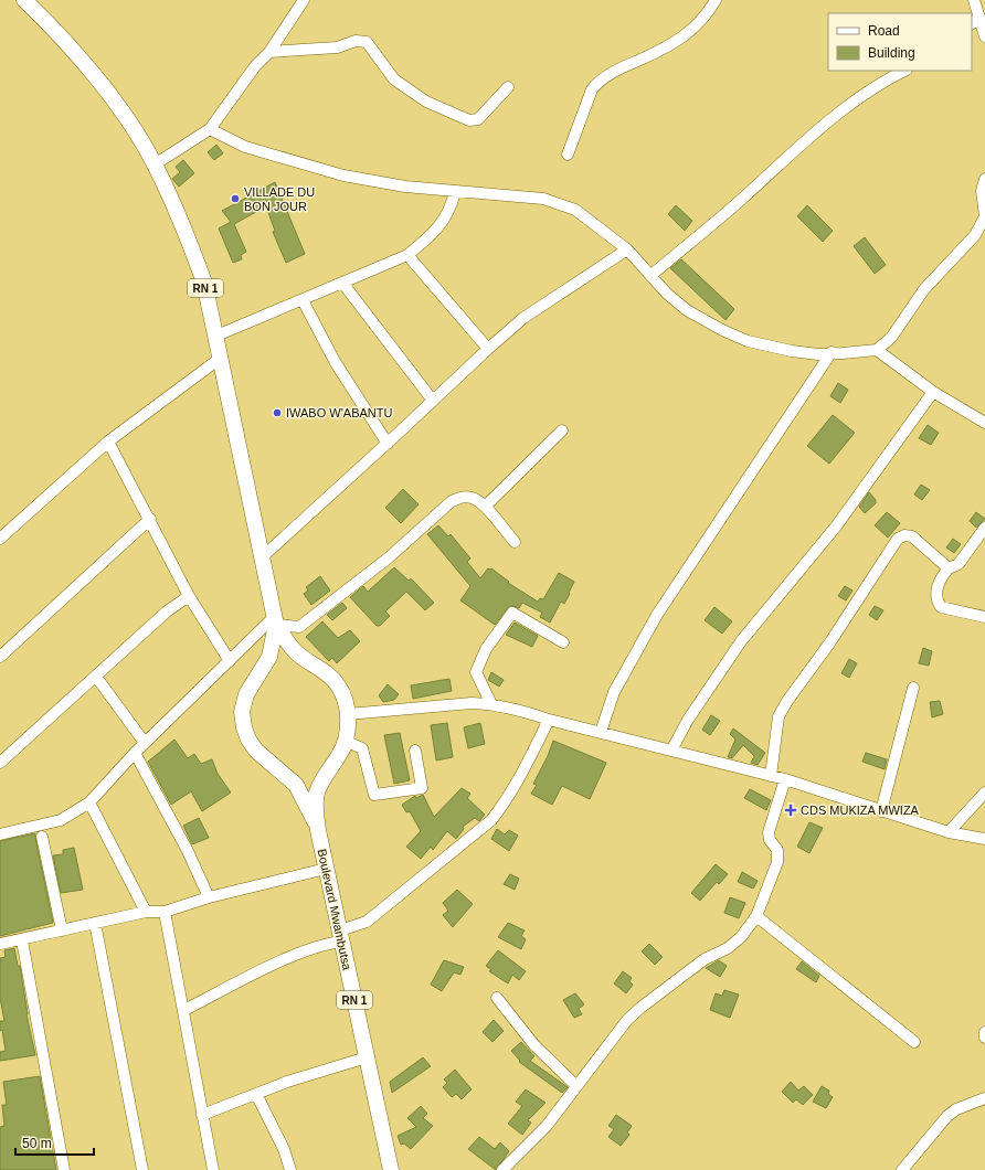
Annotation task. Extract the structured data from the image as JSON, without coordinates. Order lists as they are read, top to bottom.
{
  "streets": {
    "highway": ["RN 1", "Boulevard Mwambutsa"]
  },
  "crossings": [
    ["RN 1", "Boulevard Mwambutsa"]
  ],
  "places": {
    "other": ["VILLADE DU BON JOUR", "IWABO W'ABANTU"],
    "health": ["CDS MUKIZA MWIZA"]
  },
  "legend": ["Road", "Building"],
  "scale_bar": "50 m"
}
